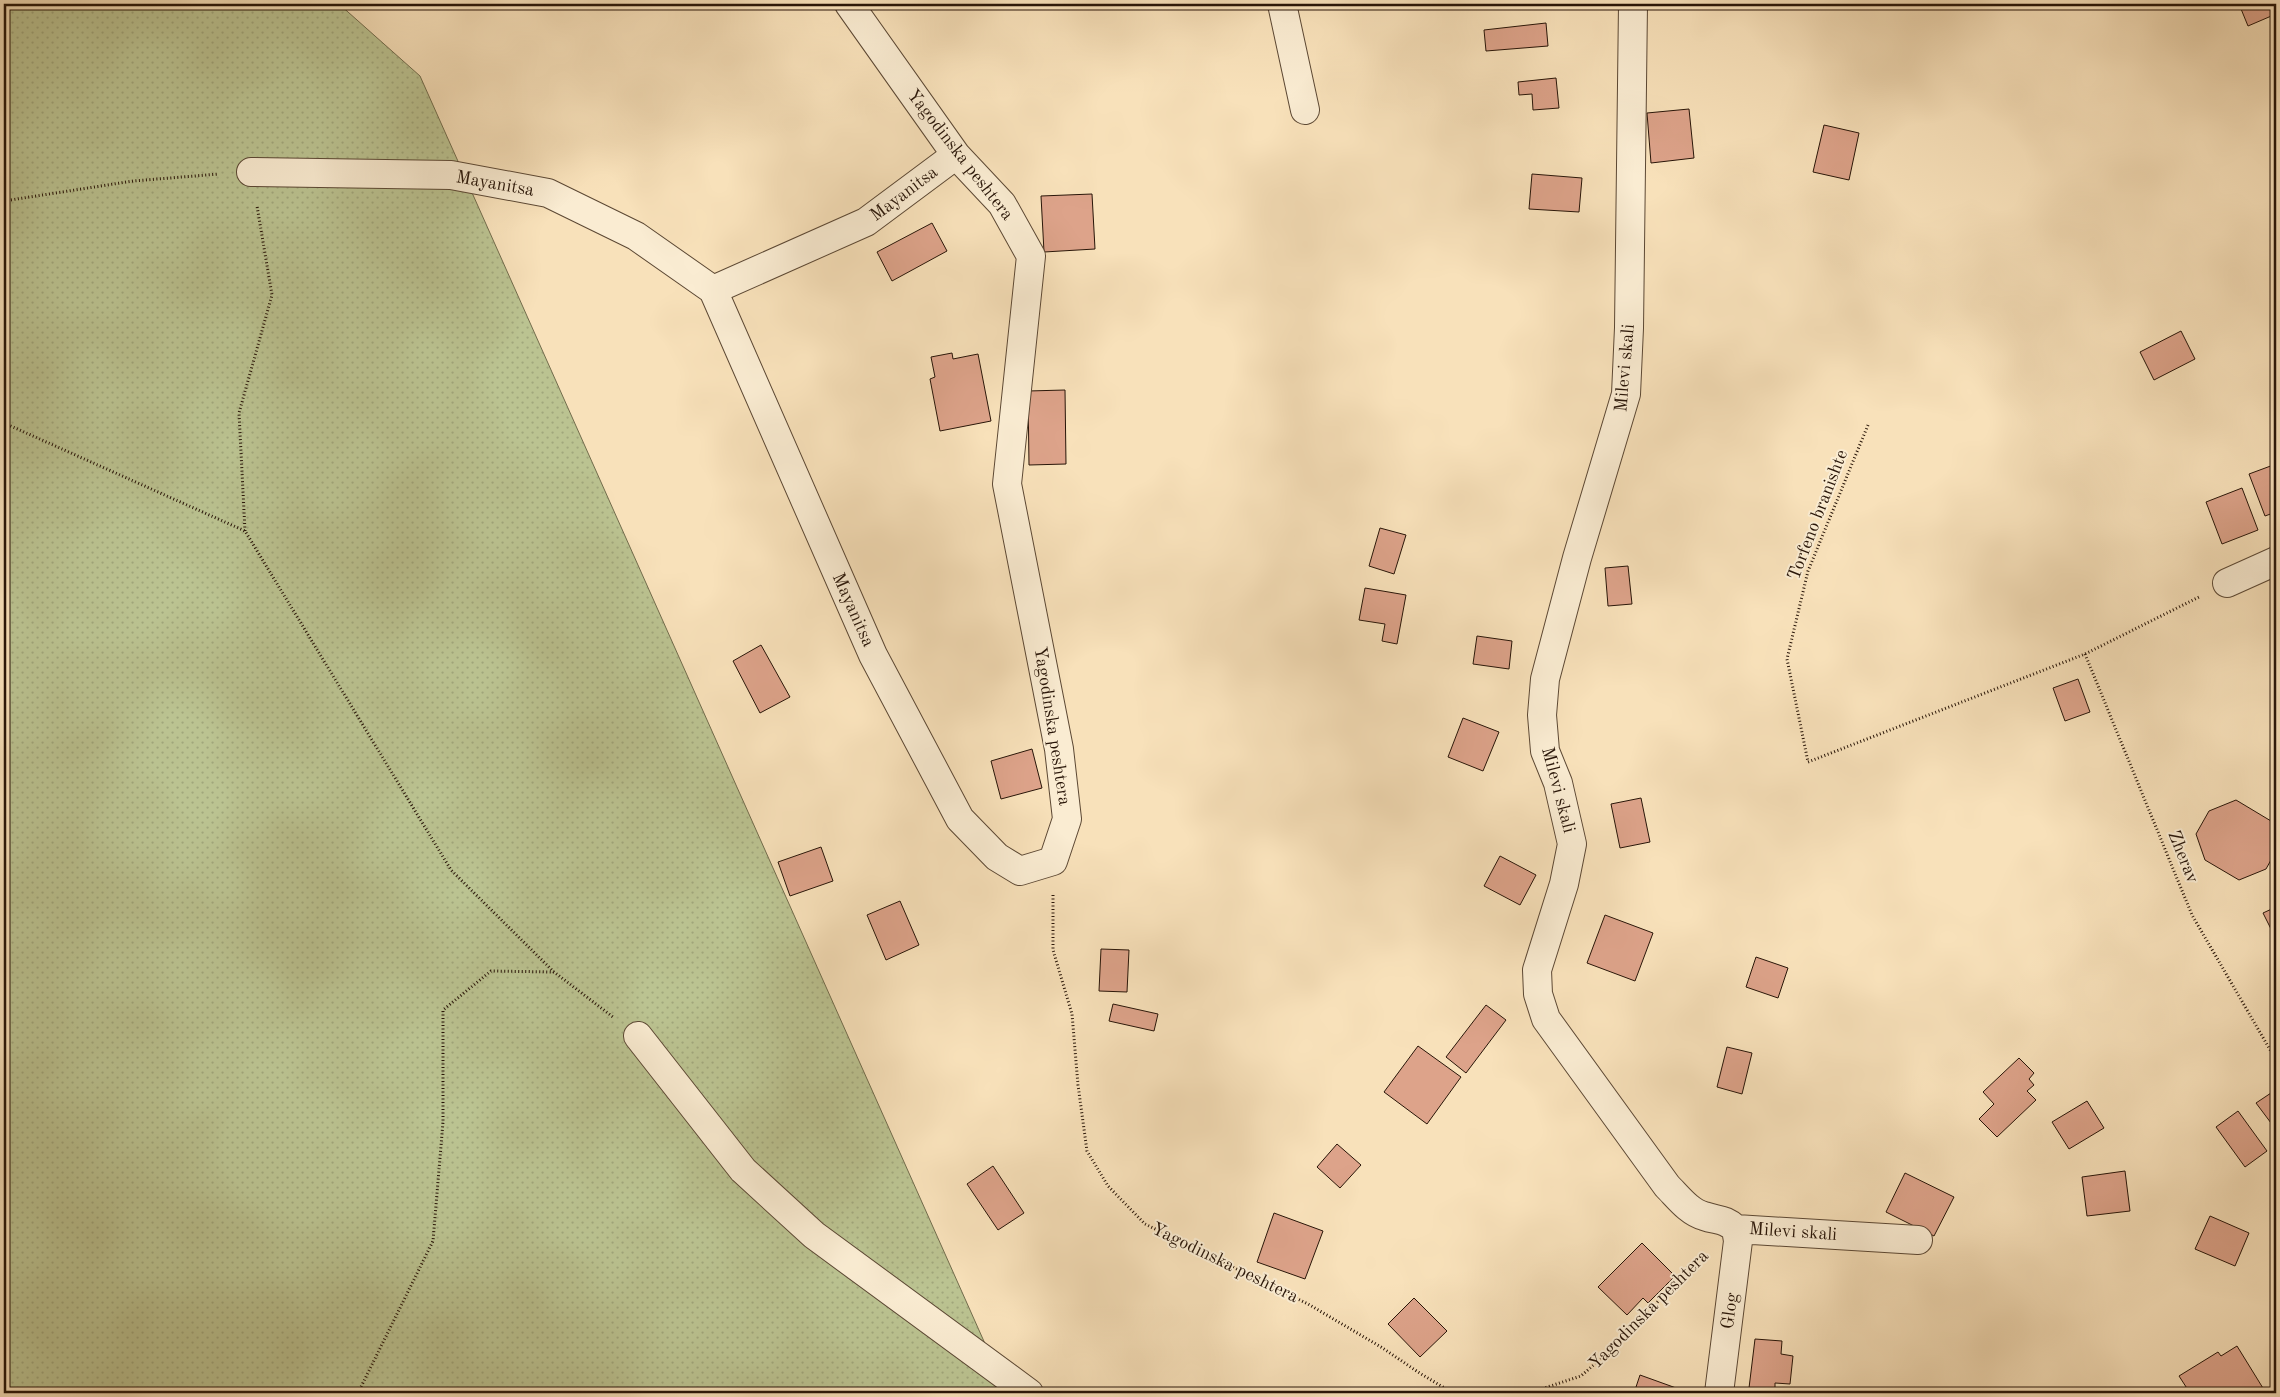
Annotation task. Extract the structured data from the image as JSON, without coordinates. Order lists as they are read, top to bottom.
{
  "streets": {
    "street": [
      "Yagodinska peshtera",
      "Mayanitsa",
      "Milevi skali",
      "Glog"
    ],
    "path": ["Torfeno branishte", "Zherav"]
  },
  "crossings": [
    ["Yagodinska peshtera", "Mayanitsa"],
    ["Yagodinska peshtera", "Milevi skali"],
    ["Yagodinska peshtera", "Glog"],
    ["Milevi skali", "Glog"],
    ["Torfeno branishte", "Zherav"]
  ]
}
